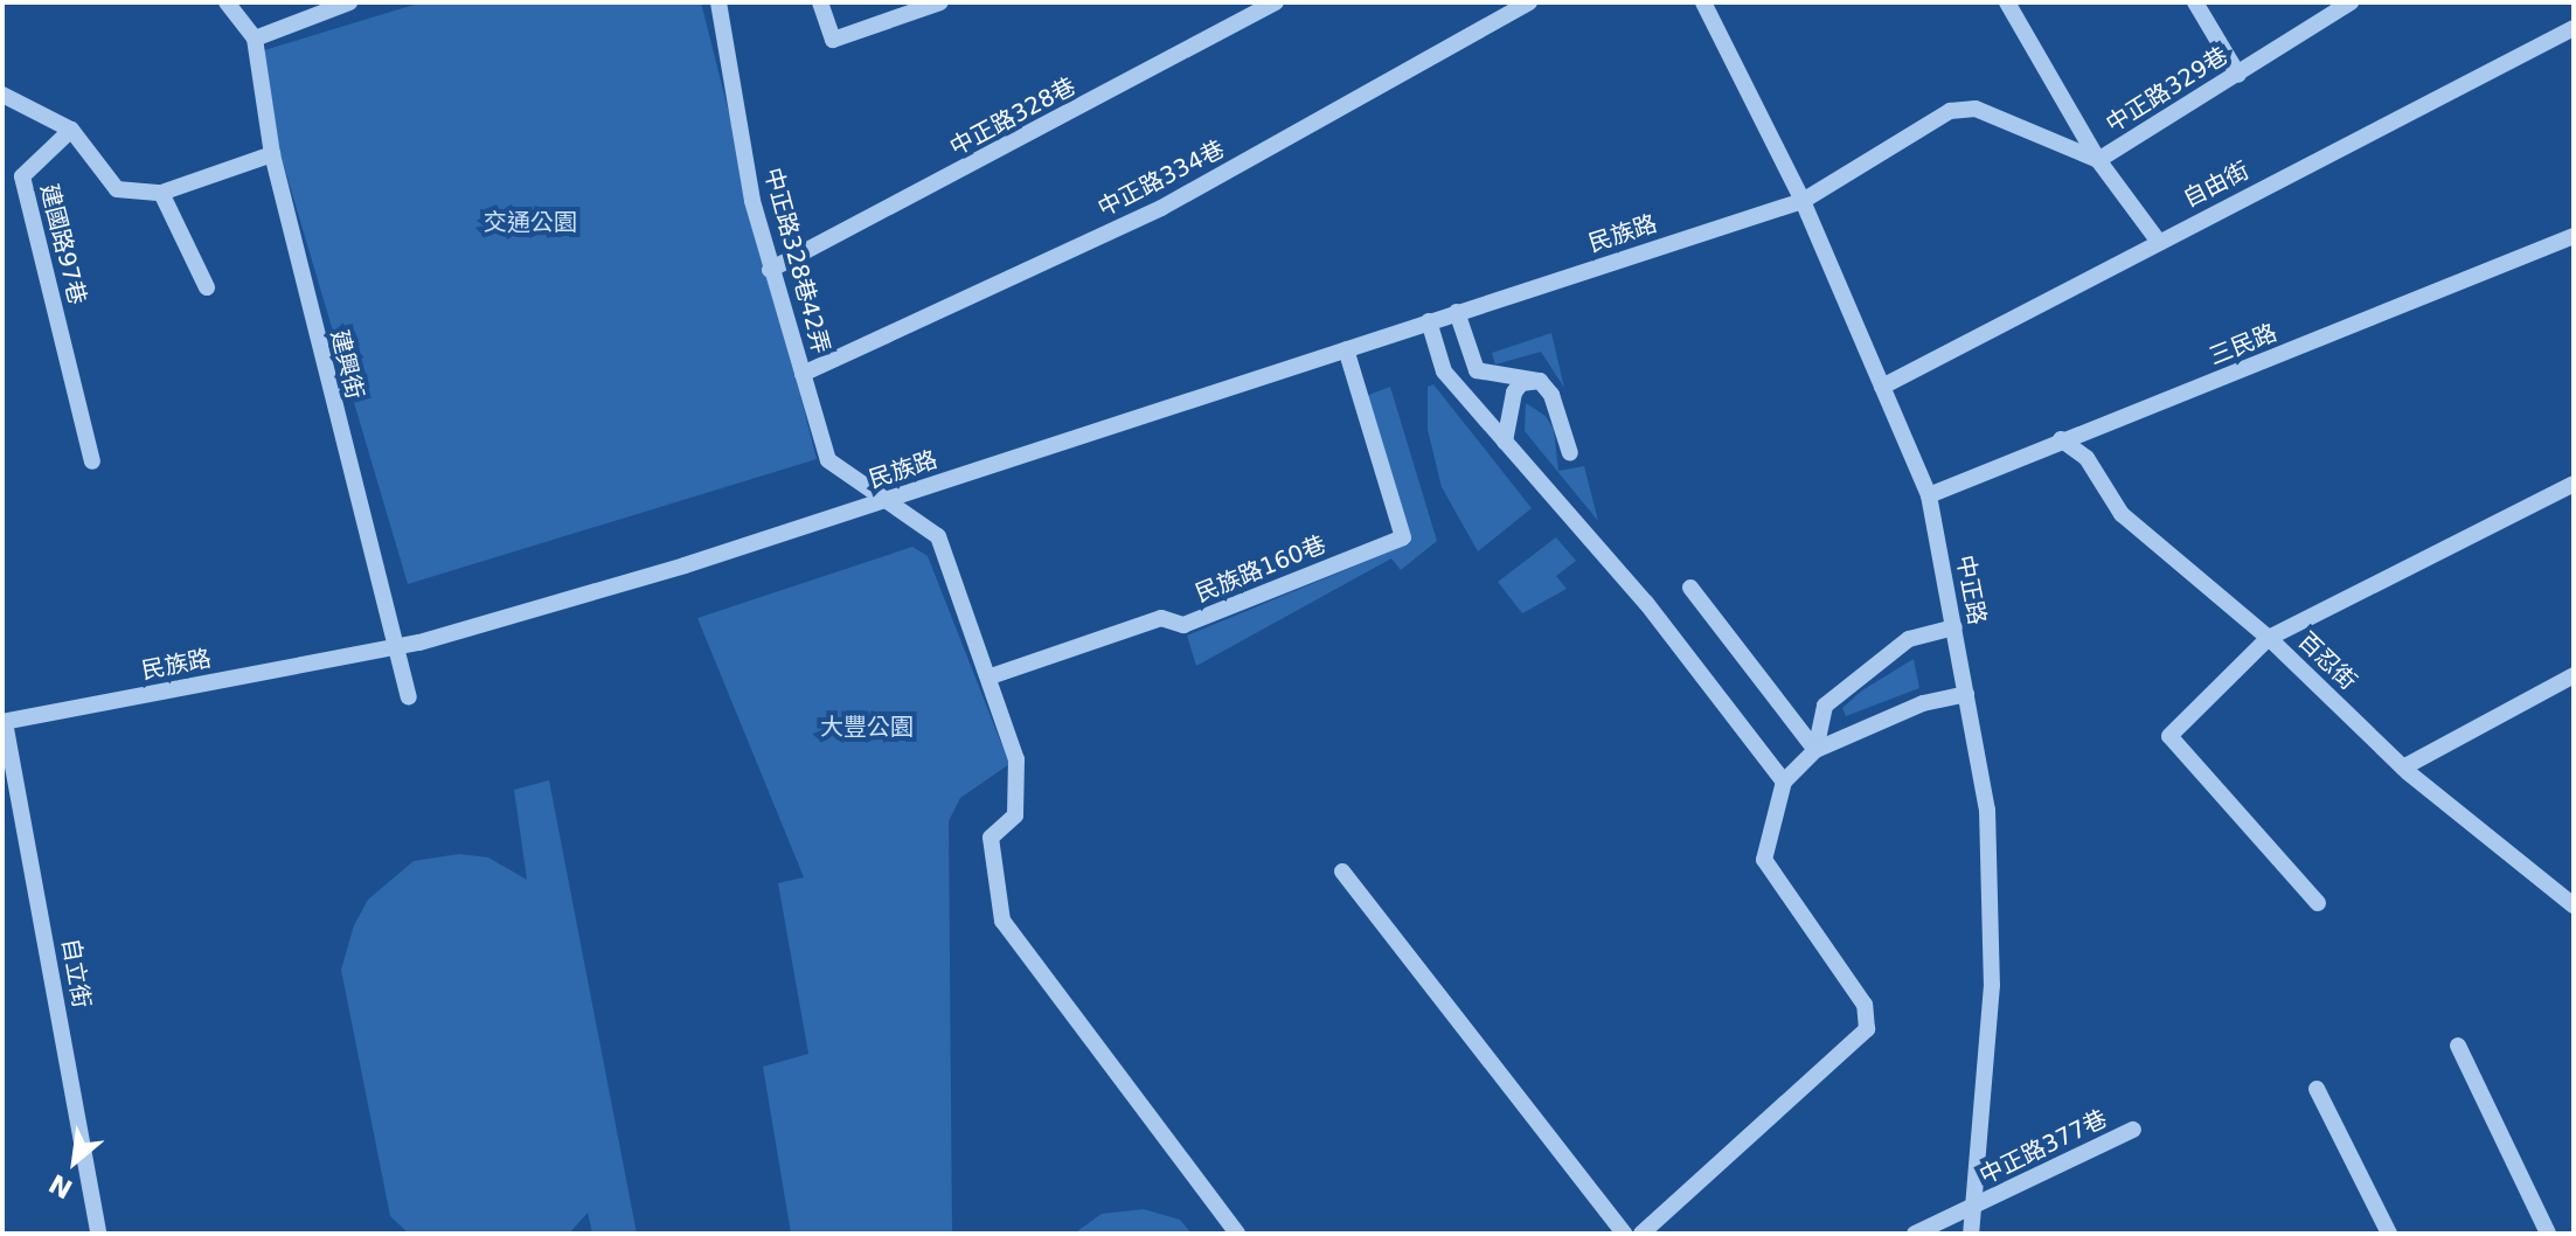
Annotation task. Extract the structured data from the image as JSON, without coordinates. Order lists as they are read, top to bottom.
{
  "streets": {
    "street": [
      "中正路329巷",
      "中正路328巷",
      "中正路334巷",
      "自由街",
      "民族路",
      "建國路97巷",
      "中正路328巷42弄",
      "三民路",
      "建興街",
      "民族路160巷",
      "中正路",
      "百忍街",
      "自立街",
      "中正路377巷"
    ]
  },
  "crossings": [
    ["中正路329巷", "民族路"],
    ["中正路329巷", "中正路"],
    ["中正路328巷", "中正路328巷42弄"],
    ["中正路334巷", "中正路328巷42弄"],
    ["自由街", "中正路"],
    ["民族路", "中正路328巷42弄"],
    ["民族路", "建興街"],
    ["民族路", "民族路160巷"],
    ["民族路", "中正路"],
    ["民族路", "自立街"],
    ["三民路", "中正路"],
    ["三民路", "百忍街"],
    ["中正路", "中正路377巷"]
  ],
  "parks": ["交通公園", "大豐公園"],
  "north": "bottom left"
}
